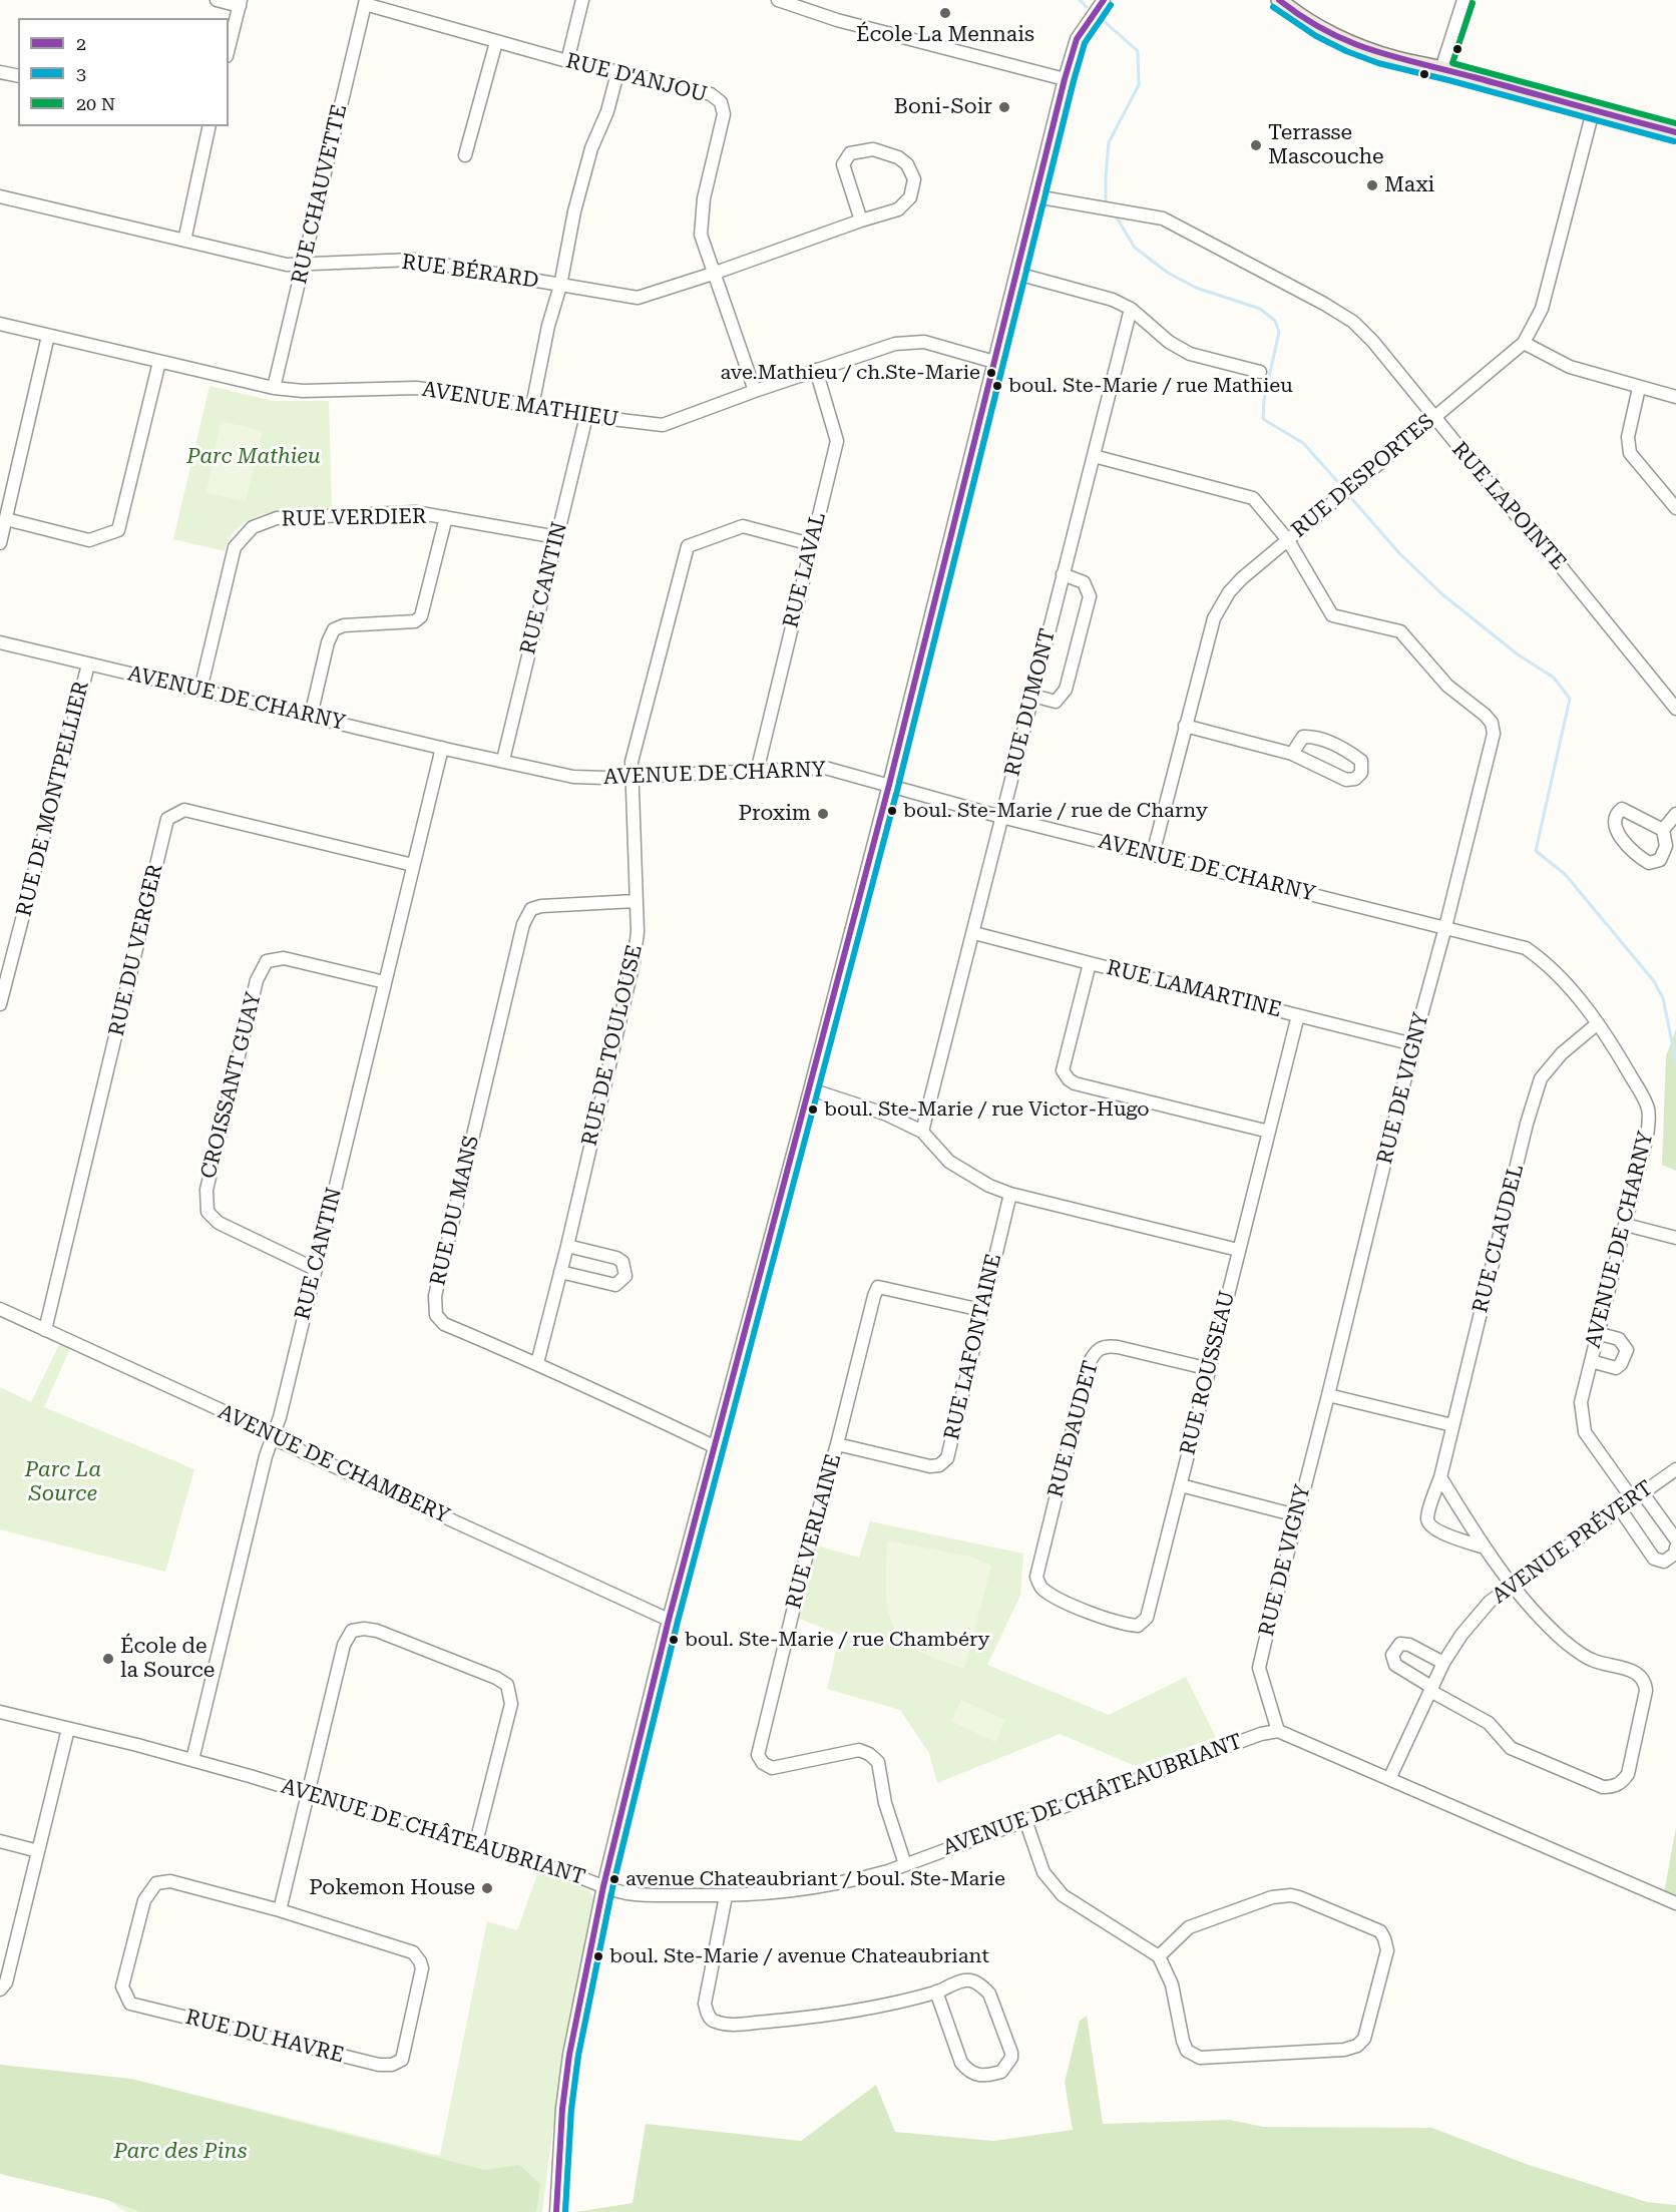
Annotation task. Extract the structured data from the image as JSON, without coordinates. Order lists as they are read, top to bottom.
{
  "streets": {
    "street": [
      "RUE D'ANJOU",
      "RUE CHAUVETTE",
      "RUE BÉRARD",
      "AVENUE MATHIEU",
      "RUE DESPORTES",
      "RUE LAPOINTE",
      "RUE VERDIER",
      "RUE LAVAL",
      "RUE CANTIN",
      "AVENUE DE CHARNY",
      "RUE DUMONT",
      "RUE DE MONTPELLIER",
      "RUE DU VERGER",
      "RUE LAMARTINE",
      "RUE DE TOULOUSE",
      "CROISSANT GUAY",
      "RUE DE VIGNY",
      "RUE DU MANS",
      "RUE CLAUDEL",
      "RUE LAFONTAINE",
      "RUE ROUSSEAU",
      "RUE DAUDET",
      "AVENUE DE CHAMBERY",
      "RUE VERLAINE",
      "AVENUE PRÉVERT",
      "AVENUE DE CHÂTEAUBRIANT",
      "RUE DU HAVRE"
    ]
  },
  "crossings": [
    ["RUE D'ANJOU", "RUE CHAUVETTE"],
    ["RUE D'ANJOU", "RUE BÉRARD"],
    ["RUE D'ANJOU", "AVENUE MATHIEU"],
    ["RUE CHAUVETTE", "RUE BÉRARD"],
    ["RUE CHAUVETTE", "AVENUE MATHIEU"],
    ["AVENUE MATHIEU", "RUE LAVAL"],
    ["AVENUE MATHIEU", "RUE CANTIN"],
    ["RUE DESPORTES", "RUE LAPOINTE"],
    ["RUE DESPORTES", "AVENUE DE CHARNY"],
    ["RUE DESPORTES", "RUE DE VIGNY"],
    ["RUE VERDIER", "RUE CANTIN"],
    ["RUE VERDIER", "AVENUE DE CHARNY"],
    ["RUE LAVAL", "AVENUE DE CHARNY"],
    ["RUE LAVAL", "RUE DE TOULOUSE"],
    ["RUE CANTIN", "AVENUE DE CHARNY"],
    ["RUE CANTIN", "RUE DU VERGER"],
    ["RUE CANTIN", "CROISSANT GUAY"],
    ["RUE CANTIN", "AVENUE DE CHAMBERY"],
    ["RUE CANTIN", "AVENUE DE CHÂTEAUBRIANT"],
    ["AVENUE DE CHARNY", "RUE DUMONT"],
    ["AVENUE DE CHARNY", "RUE DE MONTPELLIER"],
    ["AVENUE DE CHARNY", "RUE DE TOULOUSE"],
    ["AVENUE DE CHARNY", "RUE DE VIGNY"],
    ["AVENUE DE CHARNY", "RUE CLAUDEL"],
    ["AVENUE DE CHARNY", "AVENUE PRÉVERT"],
    ["RUE DUMONT", "RUE LAMARTINE"],
    ["RUE DU VERGER", "AVENUE DE CHAMBERY"],
    ["RUE LAMARTINE", "RUE DE VIGNY"],
    ["RUE LAMARTINE", "RUE ROUSSEAU"],
    ["RUE DE TOULOUSE", "RUE DU MANS"],
    ["RUE DE VIGNY", "AVENUE DE CHÂTEAUBRIANT"],
    ["RUE LAFONTAINE", "RUE VERLAINE"],
    ["RUE ROUSSEAU", "RUE DAUDET"],
    ["RUE VERLAINE", "AVENUE DE CHÂTEAUBRIANT"]
  ],
  "parks": ["Parc Mathieu", "Parc La Source", "Parc des Pins"],
  "places": [
    "École La Mennais",
    "Boni-Soir",
    "Terrasse Mascouche",
    "Maxi",
    "ave.Mathieu / ch.Ste-Marie",
    "boul. Ste-Marie / rue Mathieu",
    "boul. Ste-Marie / rue de Charny",
    "Proxim",
    "boul. Ste-Marie / rue Victor-Hugo",
    "boul. Ste-Marie / rue Chambéry",
    "École de la Source",
    "avenue Chateaubriant / boul. Ste-Marie",
    "Pokemon House",
    "boul. Ste-Marie / avenue Chateaubriant"
  ],
  "lines": ["transit line 2", "transit line 3"],
  "legend": ["2", "3", "20 N"]
}
